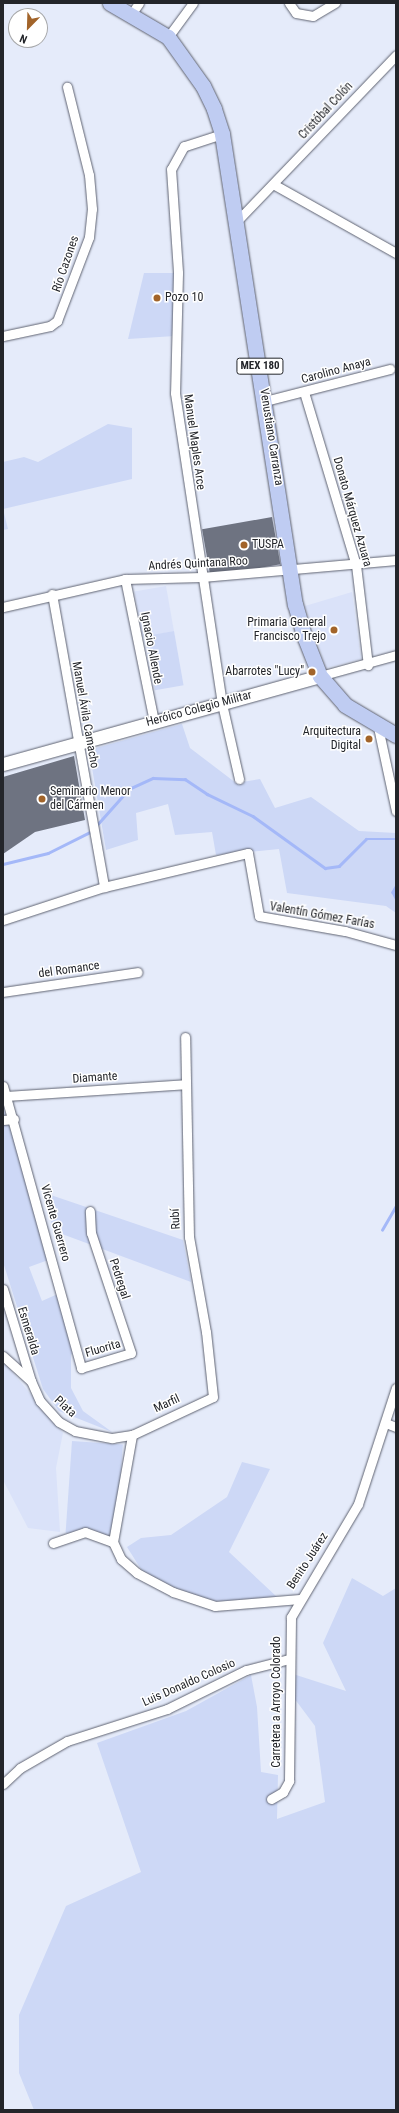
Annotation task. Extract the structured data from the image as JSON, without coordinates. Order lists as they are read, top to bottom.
{
  "streets": {
    "main road": ["MEX 180", "Venustiano Carranza"],
    "street": [
      "Cristóbal Colón",
      "Río Cazones",
      "Carolino Anaya",
      "Manuel Maples Arce",
      "Donato Márquez Azuara",
      "Andrés Quintana Roo",
      "Ignacio Allende",
      "Heróico Colegio Militar",
      "Manuel Ávila Camacho",
      "Valentín Gómez Farías",
      "del Romance",
      "Diamante",
      "Rubí",
      "Vicente Guerrero",
      "Pedregal",
      "Esmeralda",
      "Fluorita",
      "Marfil",
      "Plata",
      "Benito Juárez",
      "Luis Donaldo Colosio",
      "Carretera a Arroyo Colorado"
    ]
  },
  "crossings": [
    ["Cristóbal Colón", "Venustiano Carranza"],
    ["Carolino Anaya", "Venustiano Carranza"],
    ["Carolino Anaya", "Donato Márquez Azuara"],
    ["Venustiano Carranza", "Manuel Maples Arce"],
    ["Venustiano Carranza", "Andrés Quintana Roo"],
    ["Venustiano Carranza", "Heróico Colegio Militar"],
    ["Manuel Maples Arce", "Andrés Quintana Roo"],
    ["Manuel Maples Arce", "Heróico Colegio Militar"],
    ["Donato Márquez Azuara", "Andrés Quintana Roo"],
    ["Donato Márquez Azuara", "Heróico Colegio Militar"],
    ["Andrés Quintana Roo", "Ignacio Allende"],
    ["Andrés Quintana Roo", "Manuel Ávila Camacho"],
    ["Ignacio Allende", "Heróico Colegio Militar"],
    ["Heróico Colegio Militar", "Manuel Ávila Camacho"],
    ["Manuel Ávila Camacho", "Valentín Gómez Farías"],
    ["Diamante", "Rubí"],
    ["Diamante", "Vicente Guerrero"],
    ["Rubí", "Marfil"],
    ["Vicente Guerrero", "Fluorita"],
    ["Pedregal", "Fluorita"],
    ["Esmeralda", "Plata"],
    ["Marfil", "Plata"],
    ["Benito Juárez", "Carretera a Arroyo Colorado"],
    ["Luis Donaldo Colosio", "Carretera a Arroyo Colorado"]
  ],
  "places": [
    "Pozo 10",
    "TUSPA",
    "Primaria General Francisco Trejo",
    "Abarrotes \"Lucy\"",
    "Arquitectura Digital",
    "Seminario Menor del Cármen"
  ],
  "north": "bottom left"
}
